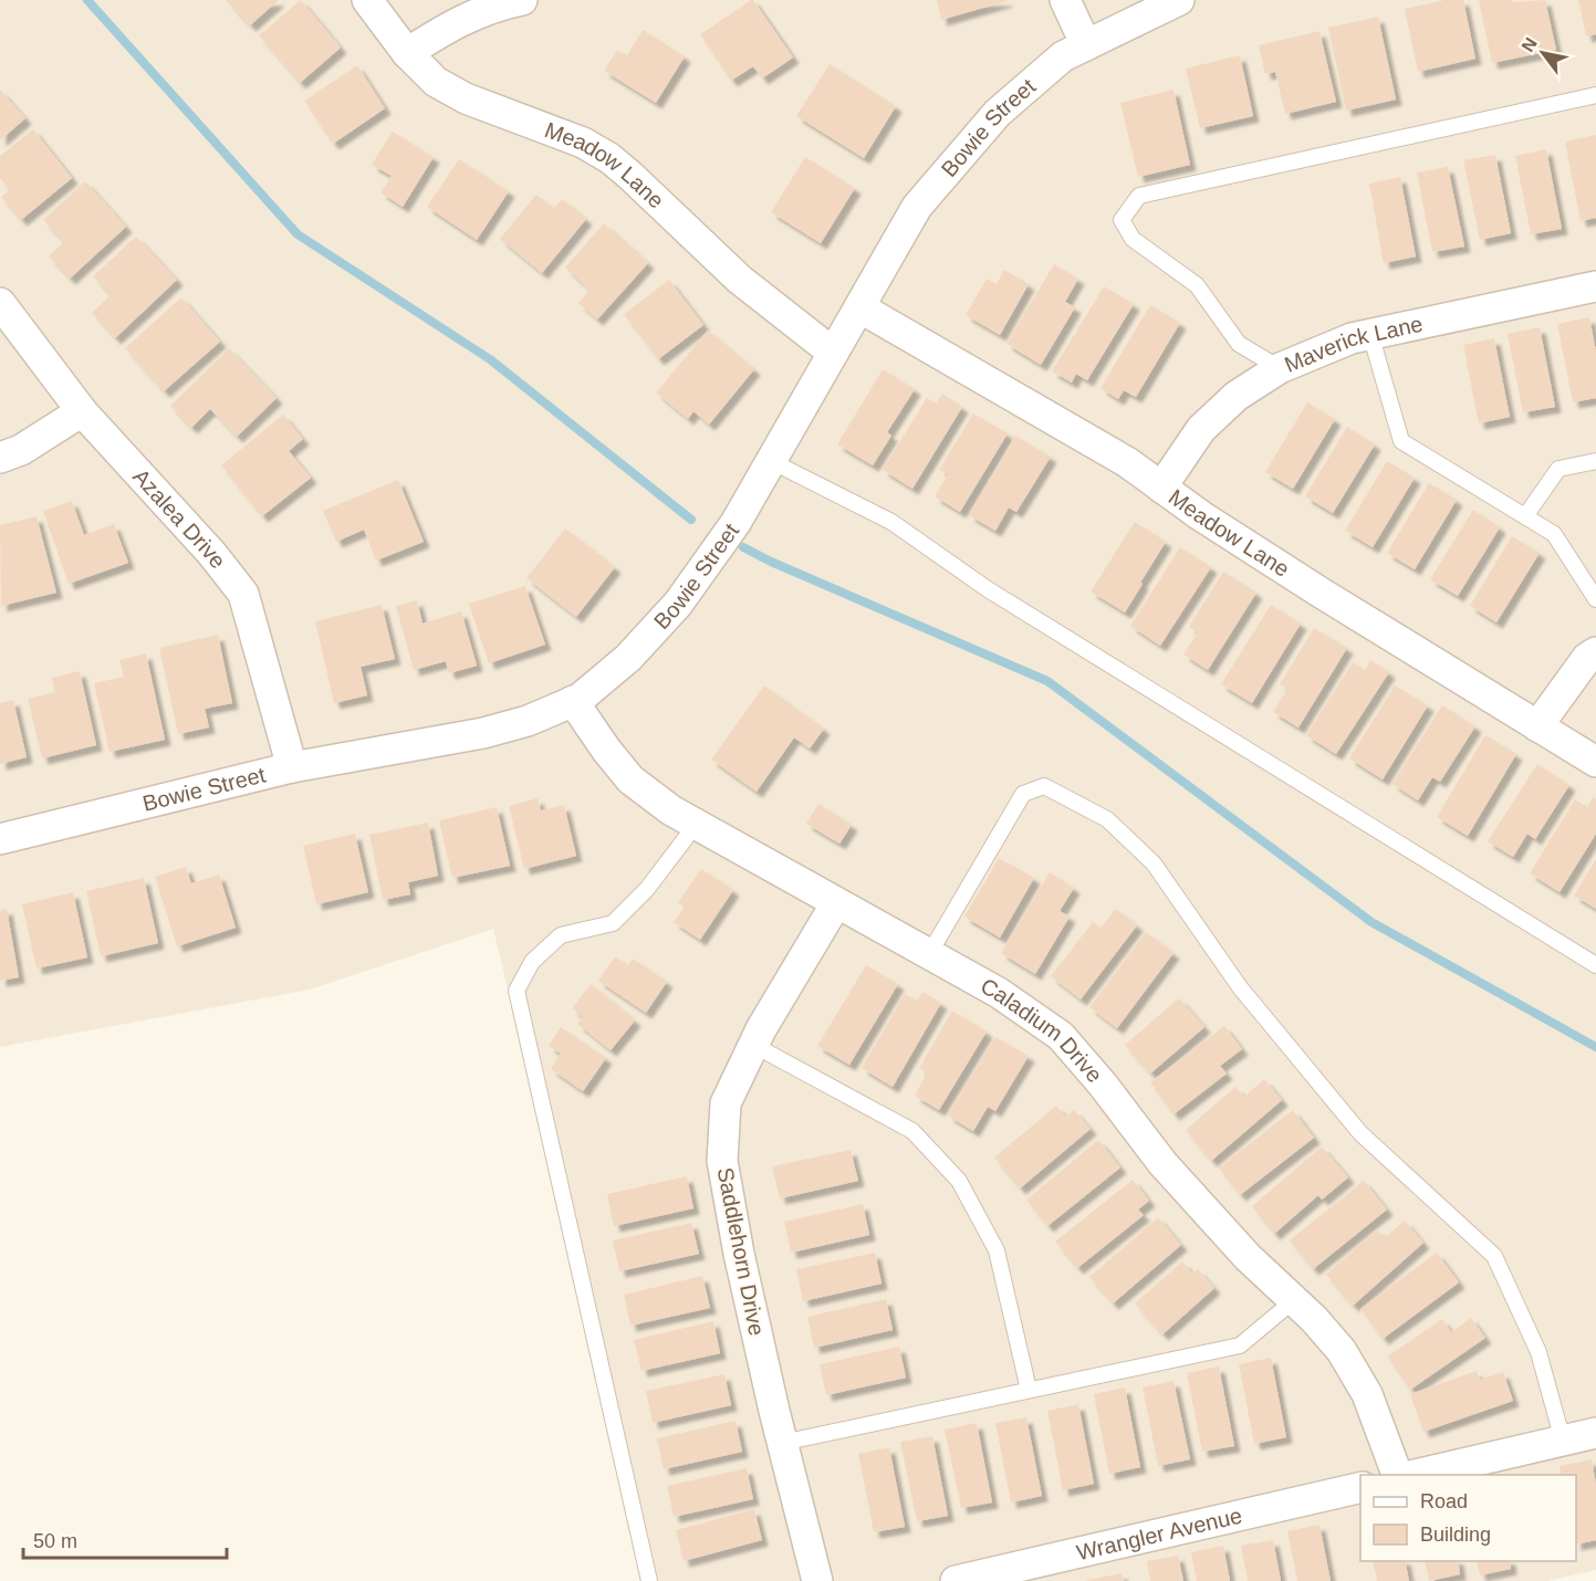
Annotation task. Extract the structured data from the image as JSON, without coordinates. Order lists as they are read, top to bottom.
{
  "streets": {
    "street": [
      "Bowie Street",
      "Meadow Lane",
      "Maverick Lane",
      "Azalea Drive",
      "Caladium Drive",
      "Saddlehorn Drive",
      "Wrangler Avenue"
    ]
  },
  "crossings": [
    ["Bowie Street", "Meadow Lane"],
    ["Bowie Street", "Azalea Drive"],
    ["Bowie Street", "Caladium Drive"],
    ["Meadow Lane", "Maverick Lane"],
    ["Caladium Drive", "Saddlehorn Drive"]
  ],
  "legend": ["Road", "Building"],
  "scale_bar": "50 m",
  "north": "top left"
}
